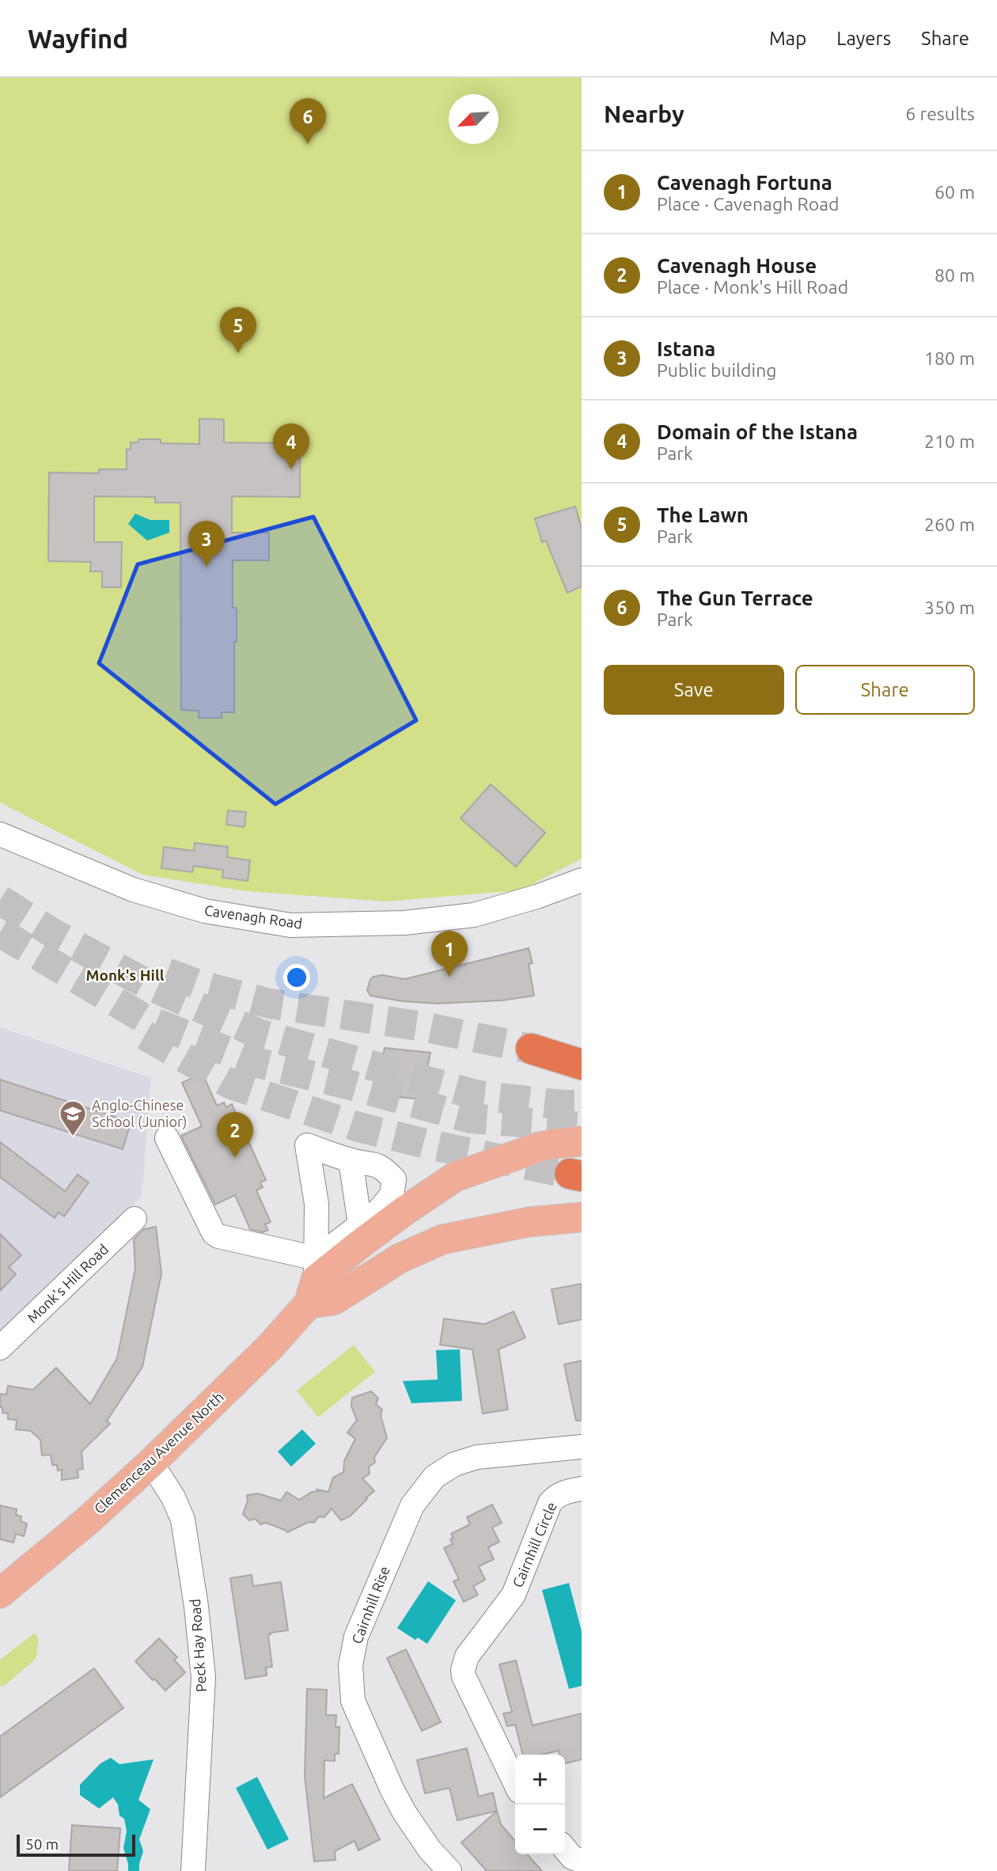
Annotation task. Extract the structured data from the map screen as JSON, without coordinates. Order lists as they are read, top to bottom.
{
  "streets": {
    "main road": ["Clemenceau Avenue North"],
    "street": [
      "Cavenagh Road",
      "Monk's Hill Road",
      "Cairnhill Circle",
      "Cairnhill Rise",
      "Peck Hay Road"
    ]
  },
  "crossings": [
    ["Clemenceau Avenue North", "Peck Hay Road"]
  ],
  "districts": ["Monk's Hill"],
  "places": {
    "school or university": ["Anglo-Chinese School (Junior)"]
  },
  "scale_bar": "50 m",
  "north": "bottom left",
  "page": {
    "header": "Wayfind",
    "nav": ["Map", "Layers", "Share"],
    "heading": ["Nearby", "6 results"],
    "pins": [
      "6",
      "5",
      "4",
      "3",
      "1",
      "2"
    ],
    "list": [
      {
        "mark": "1",
        "name": "Cavenagh Fortuna",
        "note": "Place · Cavenagh Road",
        "value": "60 m"
      },
      {
        "mark": "2",
        "name": "Cavenagh House",
        "note": "Place · Monk's Hill Road",
        "value": "80 m"
      },
      {
        "mark": "3",
        "name": "Istana",
        "note": "Public building",
        "value": "180 m"
      },
      {
        "mark": "4",
        "name": "Domain of the Istana",
        "note": "Park",
        "value": "210 m"
      },
      {
        "mark": "5",
        "name": "The Lawn",
        "note": "Park",
        "value": "260 m"
      },
      {
        "mark": "6",
        "name": "The Gun Terrace",
        "note": "Park",
        "value": "350 m"
      }
    ],
    "buttons": ["Save", "Share"],
    "map_buttons": ["+", "−"],
    "scale": "50 m"
  }
}
